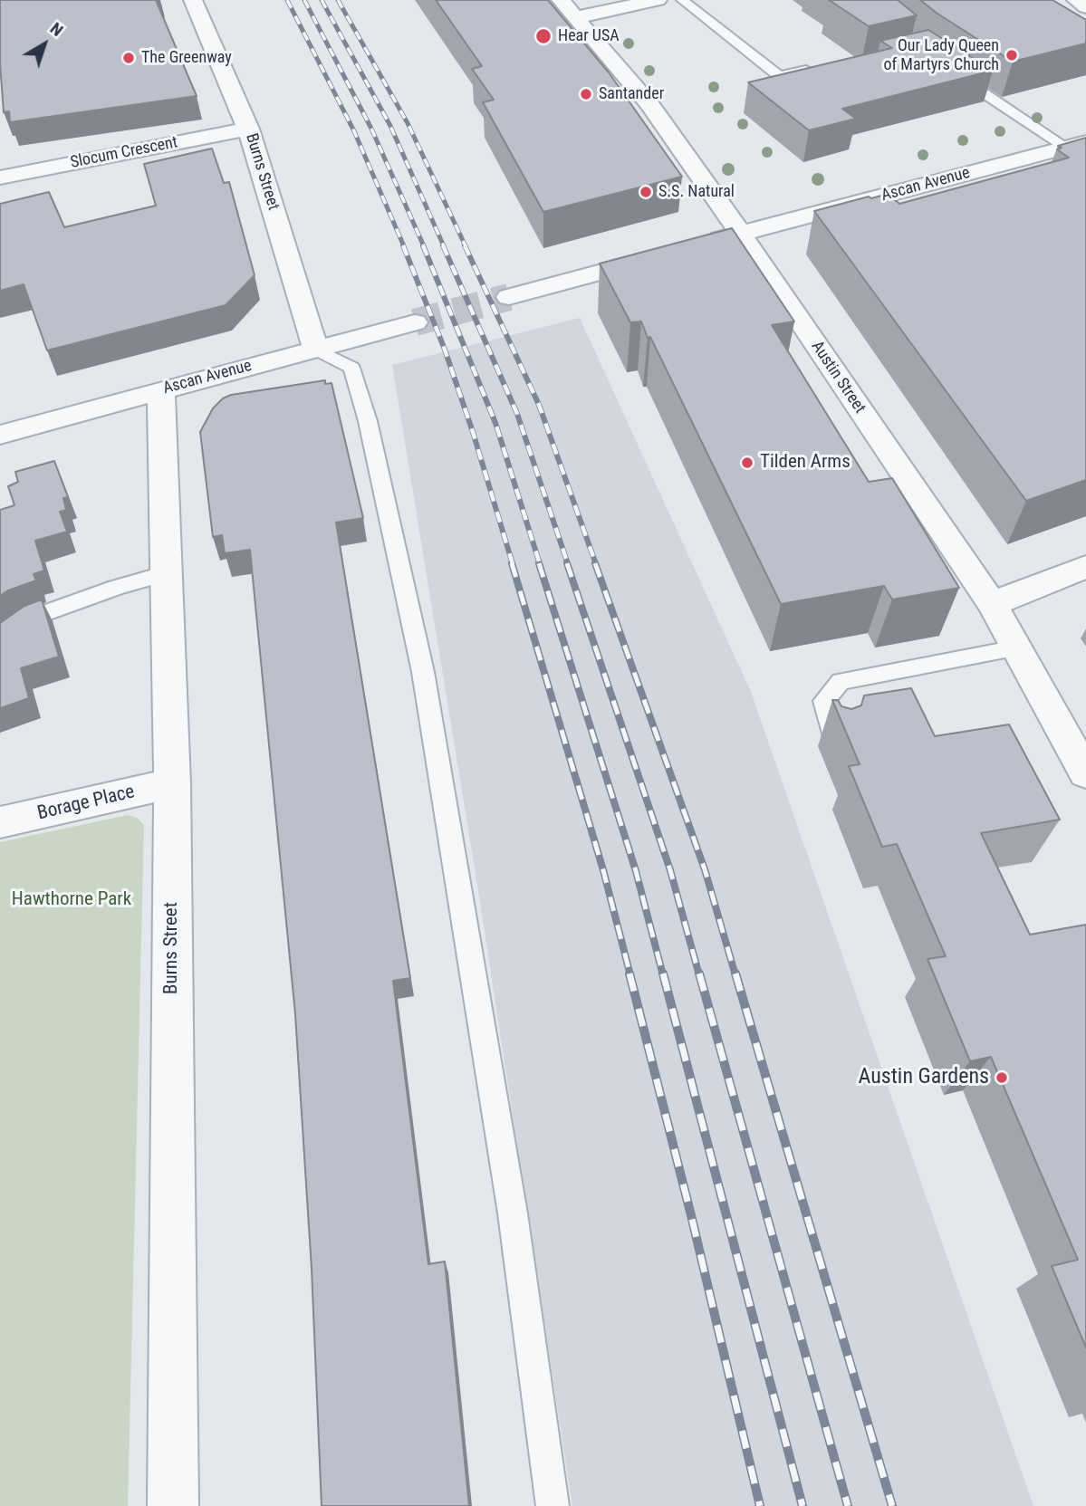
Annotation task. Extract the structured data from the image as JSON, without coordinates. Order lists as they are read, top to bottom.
{
  "streets": {
    "street": [
      "Slocum Crescent",
      "Burns Street",
      "Ascan Avenue",
      "Austin Street",
      "Borage Place"
    ]
  },
  "crossings": [
    ["Slocum Crescent", "Burns Street"],
    ["Burns Street", "Ascan Avenue"],
    ["Burns Street", "Borage Place"],
    ["Ascan Avenue", "Austin Street"]
  ],
  "parks": ["Hawthorne Park"],
  "places": [
    "Hear USA",
    "Our Lady Queen of Martyrs Church",
    "The Greenway",
    "Santander",
    "S.S. Natural",
    "Tilden Arms",
    "Austin Gardens"
  ],
  "north": "top right"
}
